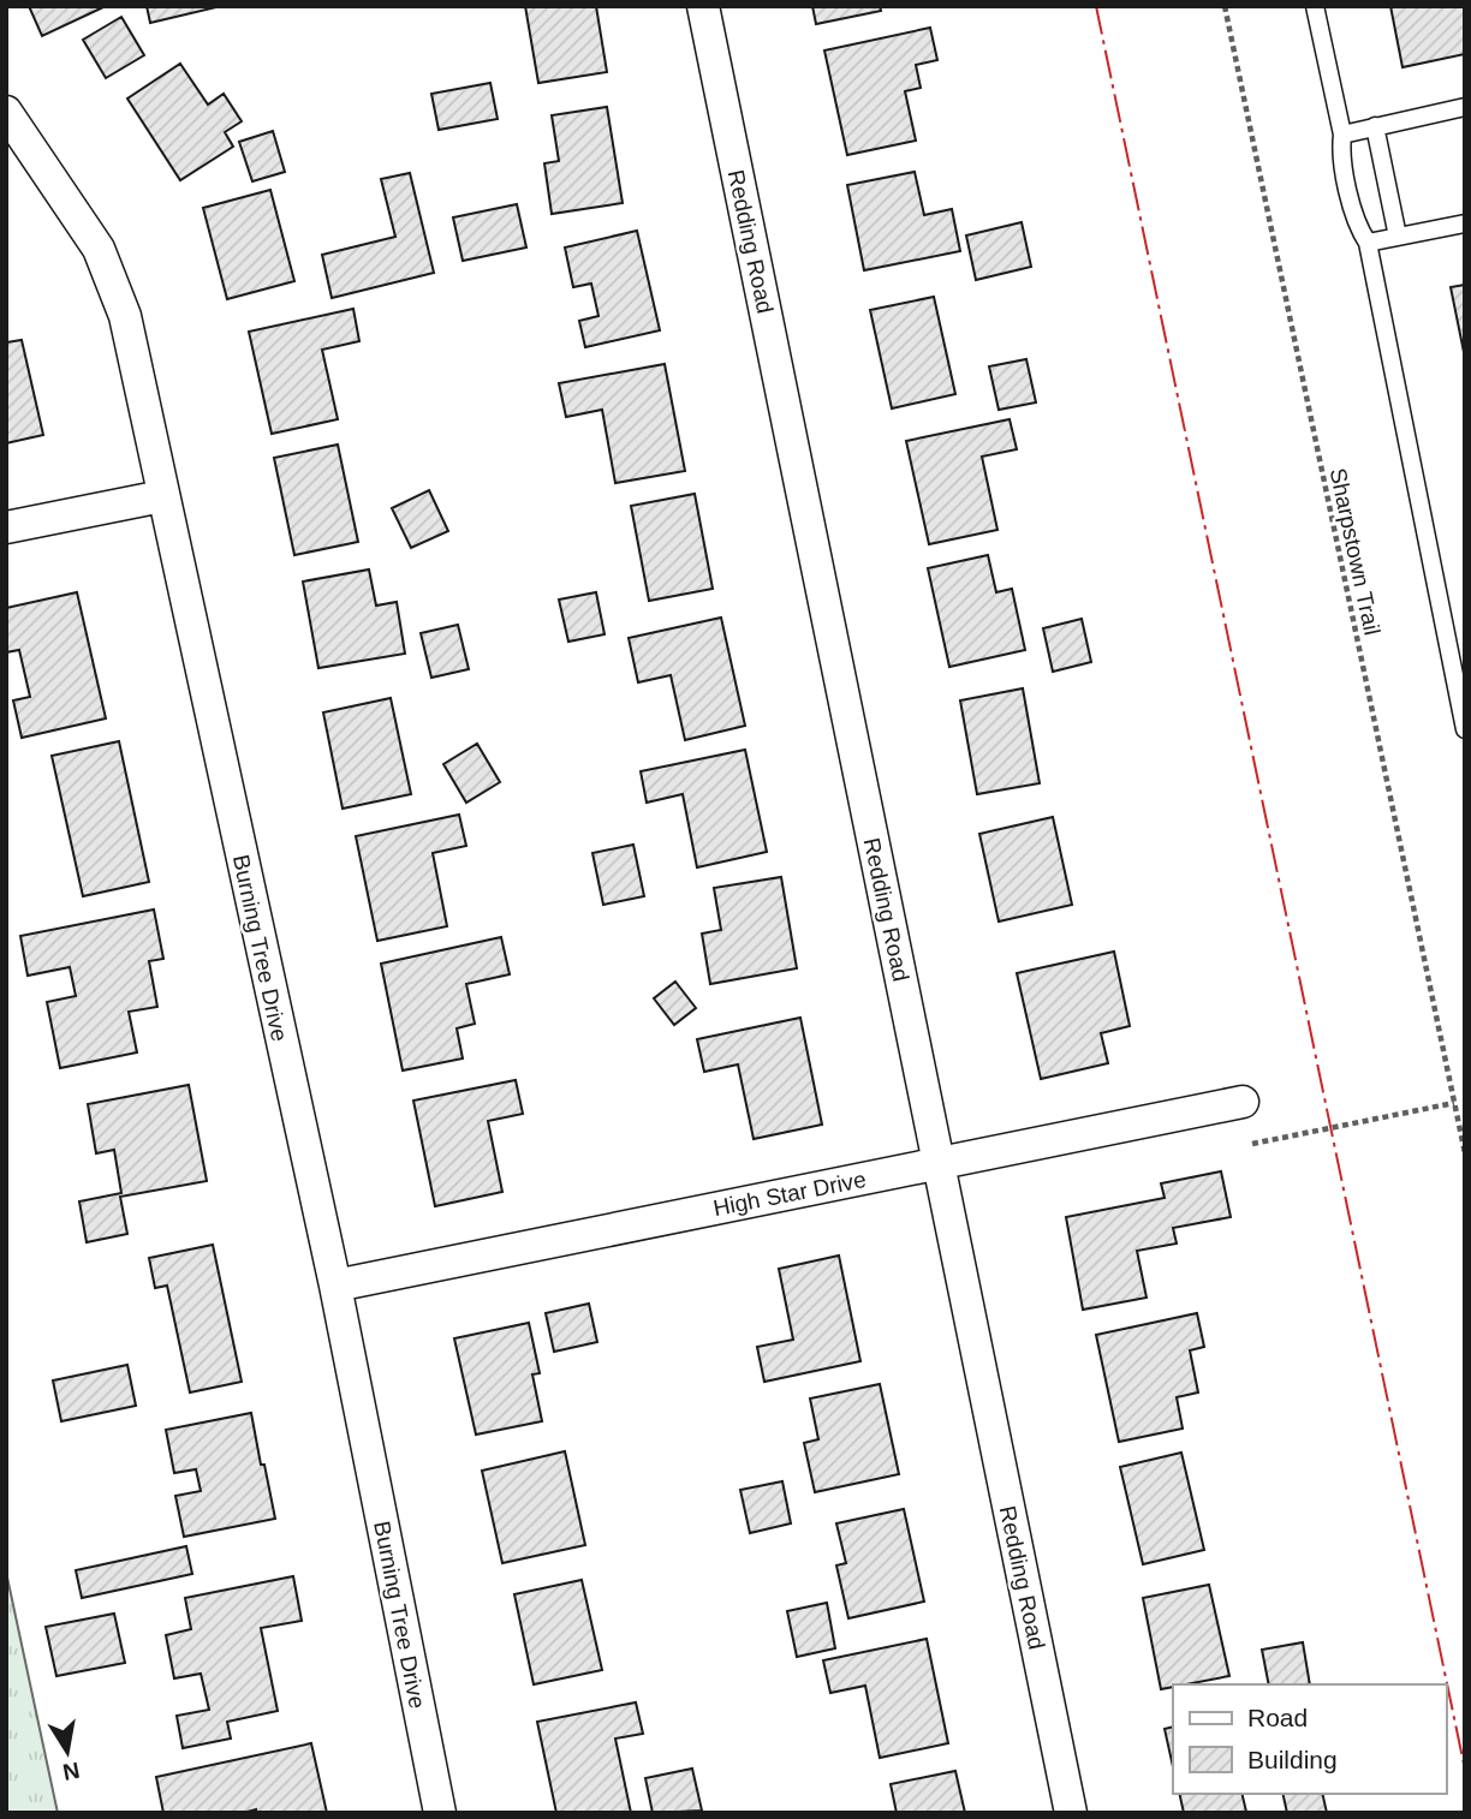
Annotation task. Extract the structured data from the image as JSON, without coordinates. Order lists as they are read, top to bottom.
{
  "streets": {
    "street": ["Redding Road", "Burning Tree Drive", "High Star Drive"],
    "path": ["Sharpstown Trail"]
  },
  "crossings": [
    ["Redding Road", "High Star Drive"],
    ["Burning Tree Drive", "High Star Drive"]
  ],
  "legend": ["Road", "Building"],
  "north": "bottom"
}
